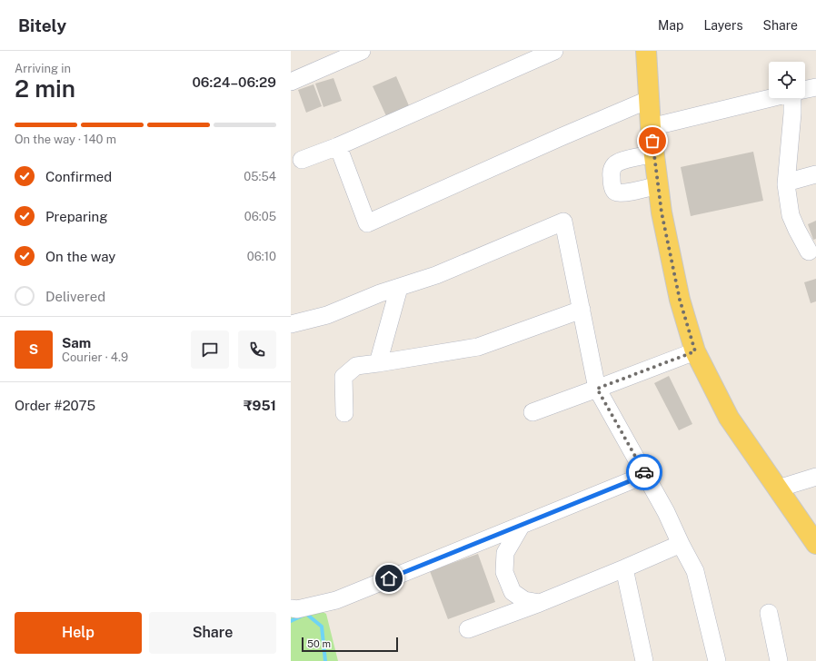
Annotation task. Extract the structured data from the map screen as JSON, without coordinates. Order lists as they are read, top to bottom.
{
  "scale_bar": "50 m",
  "page": {
    "header": "Bitely",
    "nav": ["Map", "Layers", "Share"],
    "heading": ["2 min", "Arriving in", "06:24–06:29"],
    "panel": [
      "Sam",
      "Courier · 4.9",
      "Order #2075",
      "₹951"
    ],
    "bar": "On the way · 140 m",
    "list": [
      ["Confirmed", "05:54"],
      ["Preparing", "06:05"],
      ["On the way", "06:10"],
      "Delivered"
    ],
    "round": "S",
    "buttons": ["Help", "Share"],
    "scale": "50 m"
  }
}
